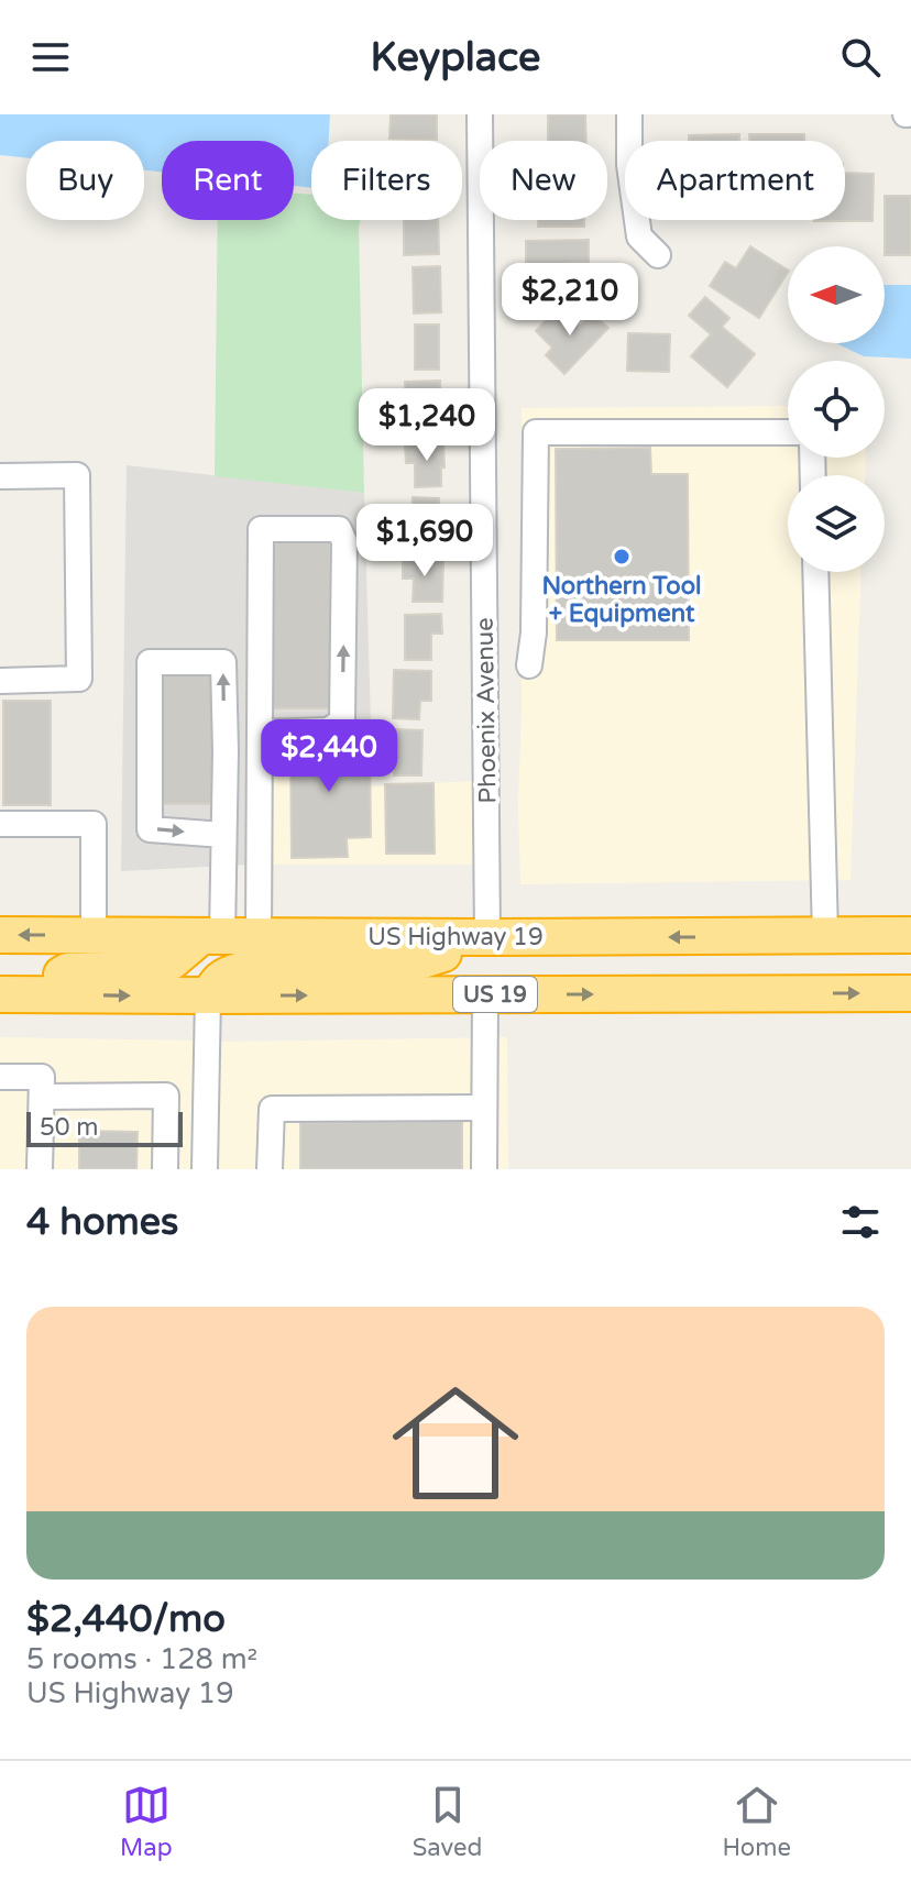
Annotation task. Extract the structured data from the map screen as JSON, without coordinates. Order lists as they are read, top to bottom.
{
  "streets": {
    "highway": ["US Highway 19", "US 19"],
    "street": ["Phoenix Avenue"]
  },
  "crossings": [
    ["Phoenix Avenue", "US Highway 19"]
  ],
  "places": ["Northern Tool + Equipment"],
  "scale_bar": "50 m",
  "north": "left",
  "page": {
    "header": "Keyplace",
    "chip": [
      "Buy",
      "Rent",
      "Filters",
      "New",
      "Apartment"
    ],
    "price": [
      "$2,210",
      "$1,240",
      "$1,690",
      "$2,440"
    ],
    "scale": "50 m",
    "heading": "4 homes",
    "list": [
      {
        "name": "$2,440/mo",
        "note": "5 rooms · 128 m² · US Highway 19"
      }
    ],
    "tabs": ["Map", "Saved", "Home"]
  }
}
